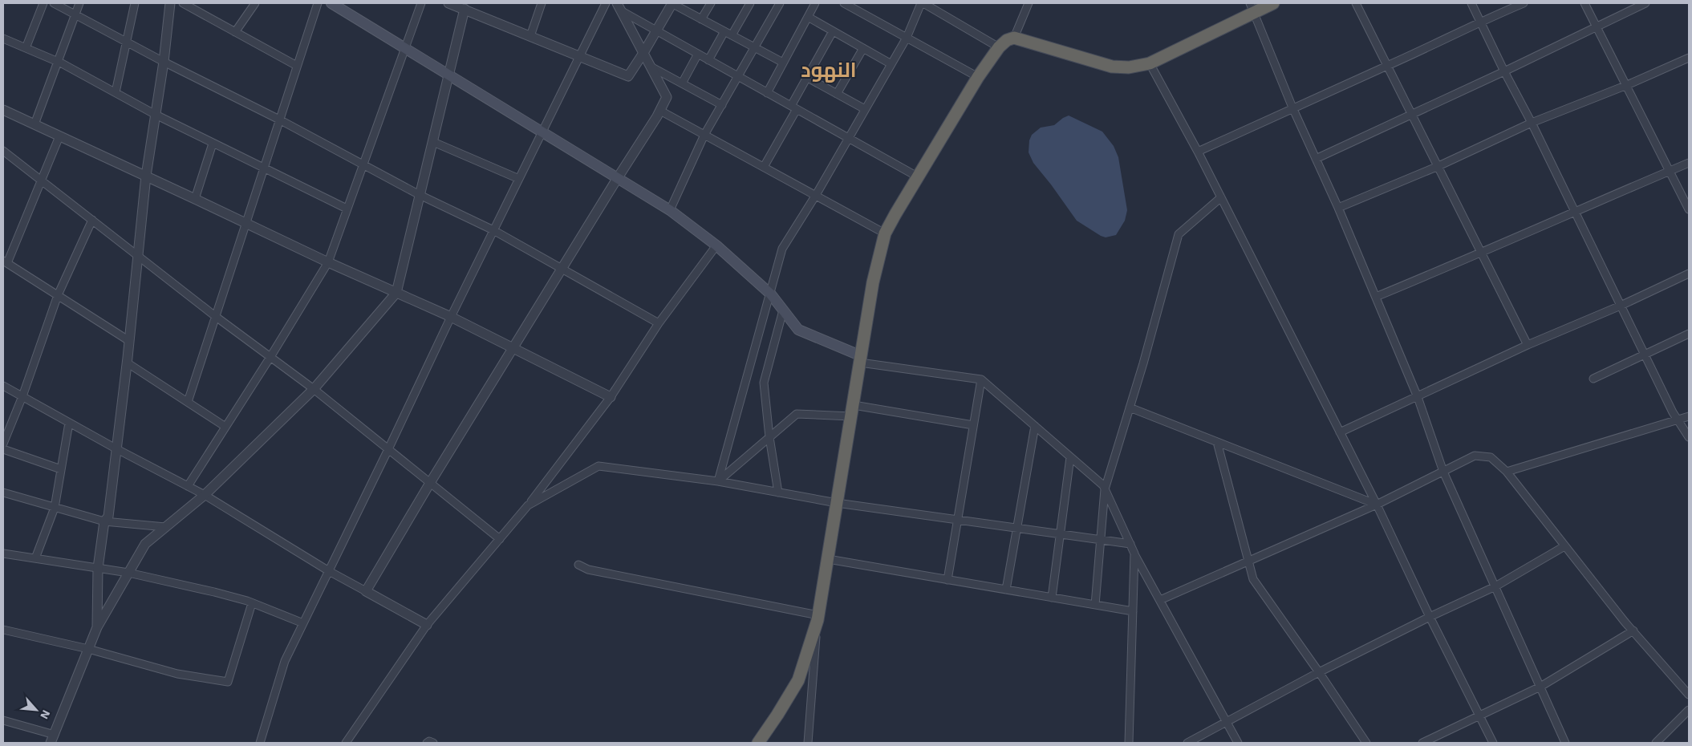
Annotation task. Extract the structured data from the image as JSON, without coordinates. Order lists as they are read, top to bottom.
{
  "districts": ["النهود"],
  "north": "bottom right"
}
